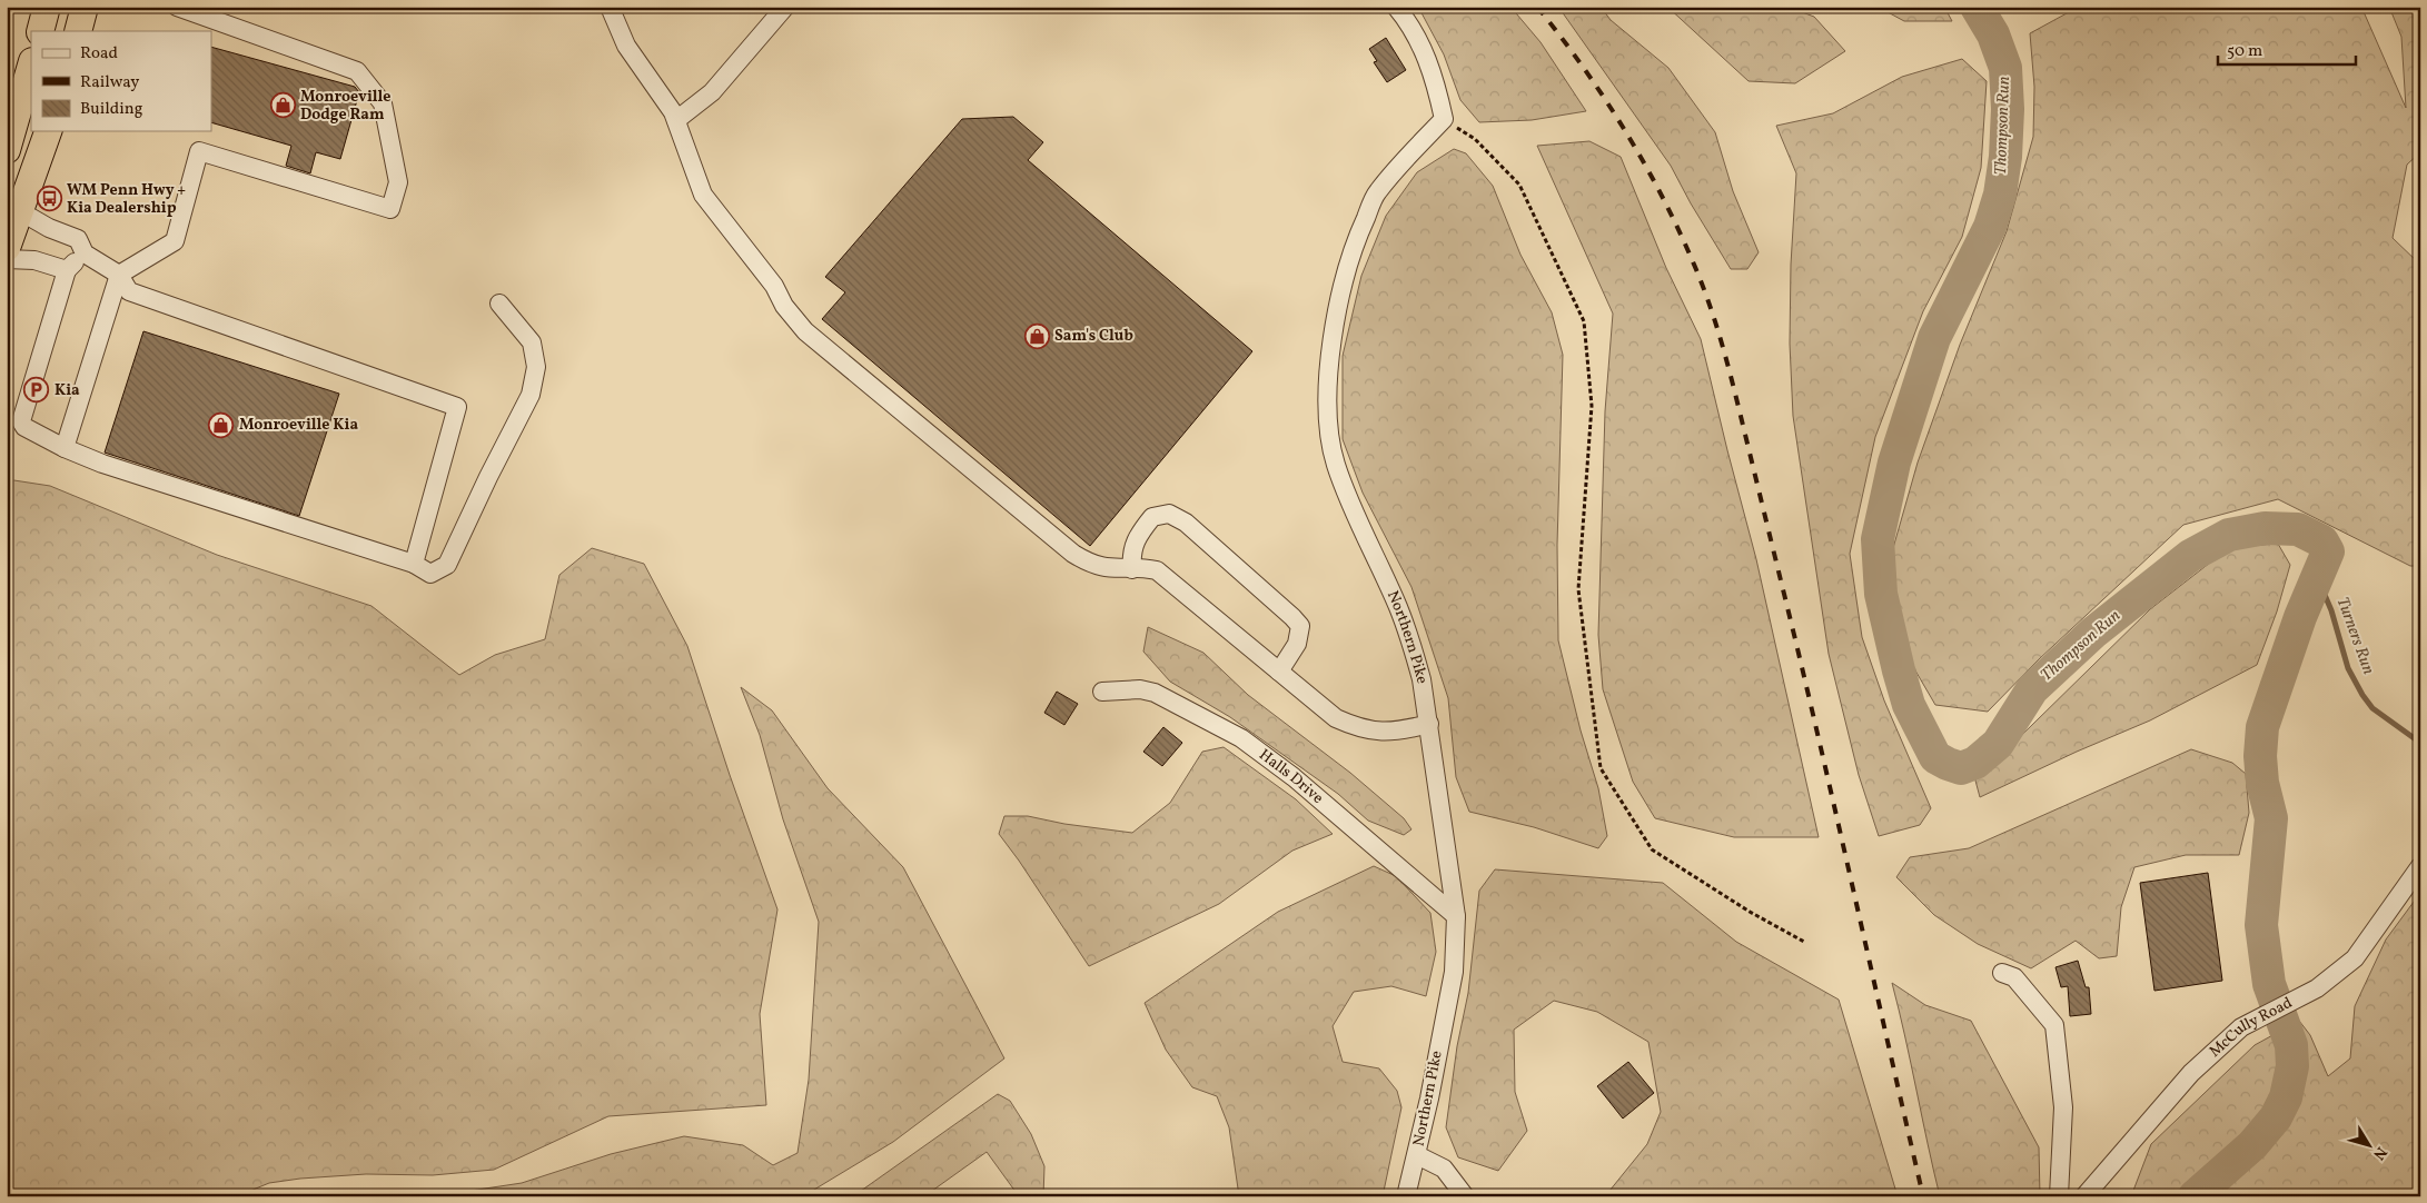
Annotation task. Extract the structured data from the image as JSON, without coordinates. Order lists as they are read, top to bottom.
{
  "streets": {
    "street": ["Northern Pike", "Halls Drive", "McCully Road"]
  },
  "crossings": [
    ["Northern Pike", "Halls Drive"]
  ],
  "water": ["Thompson Run", "Turners Run"],
  "places": {
    "shop": ["Monroeville Dodge Ram", "Sam's Club", "Monroeville Kia"],
    "bus stop": ["WM Penn Hwy + Kia Dealership"],
    "parking": ["Kia"]
  },
  "legend": ["Road", "Railway", "Building"],
  "scale_bar": "50 m",
  "north": "bottom right"
}
